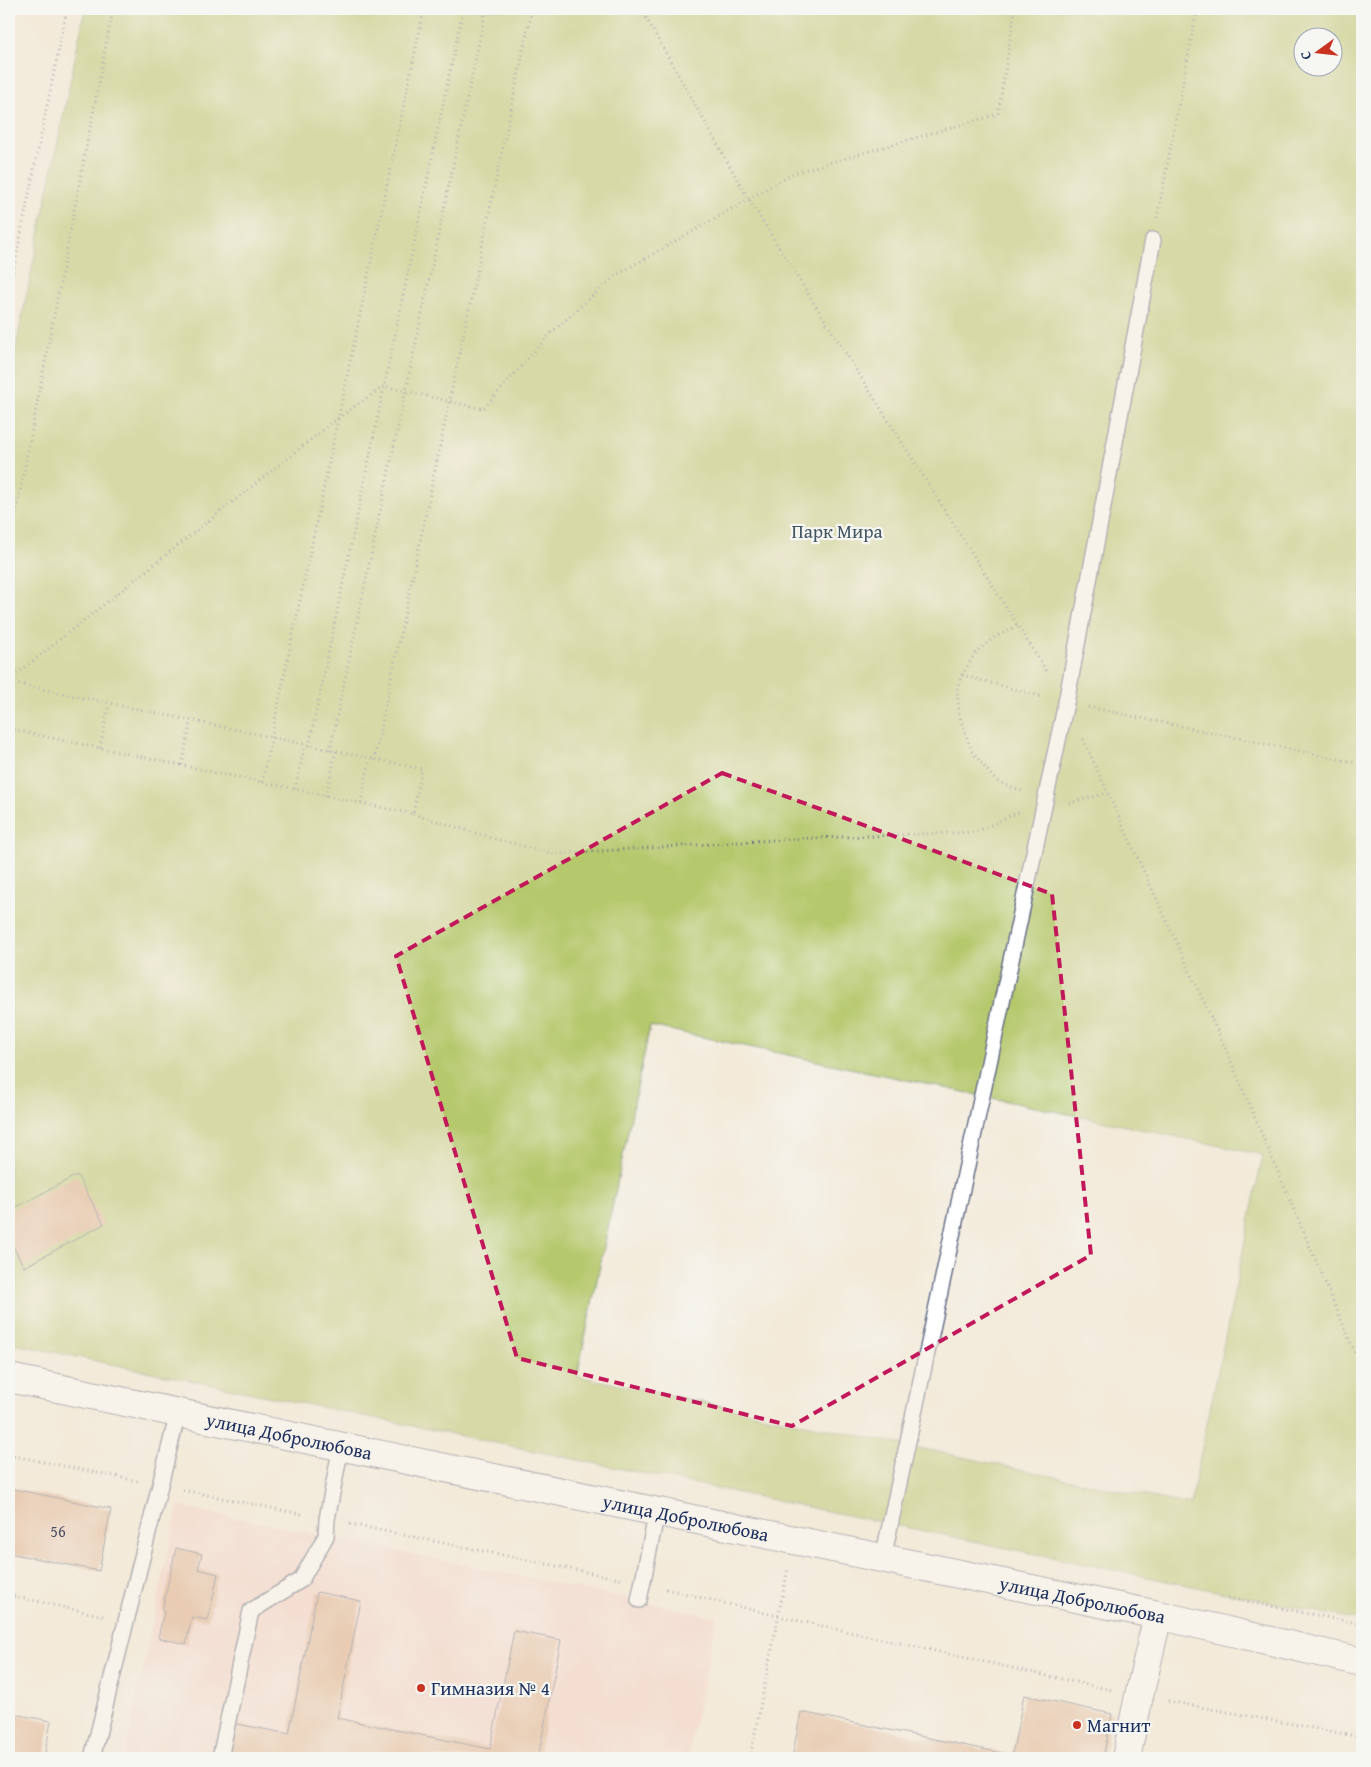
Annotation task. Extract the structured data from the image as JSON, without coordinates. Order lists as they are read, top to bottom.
{
  "streets": {
    "street": ["улица Добролюбова"]
  },
  "parks": ["Парк Мира"],
  "places": ["Гимназия № 4", "Магнит"],
  "house_numbers": ["56"],
  "north": "left"
}
